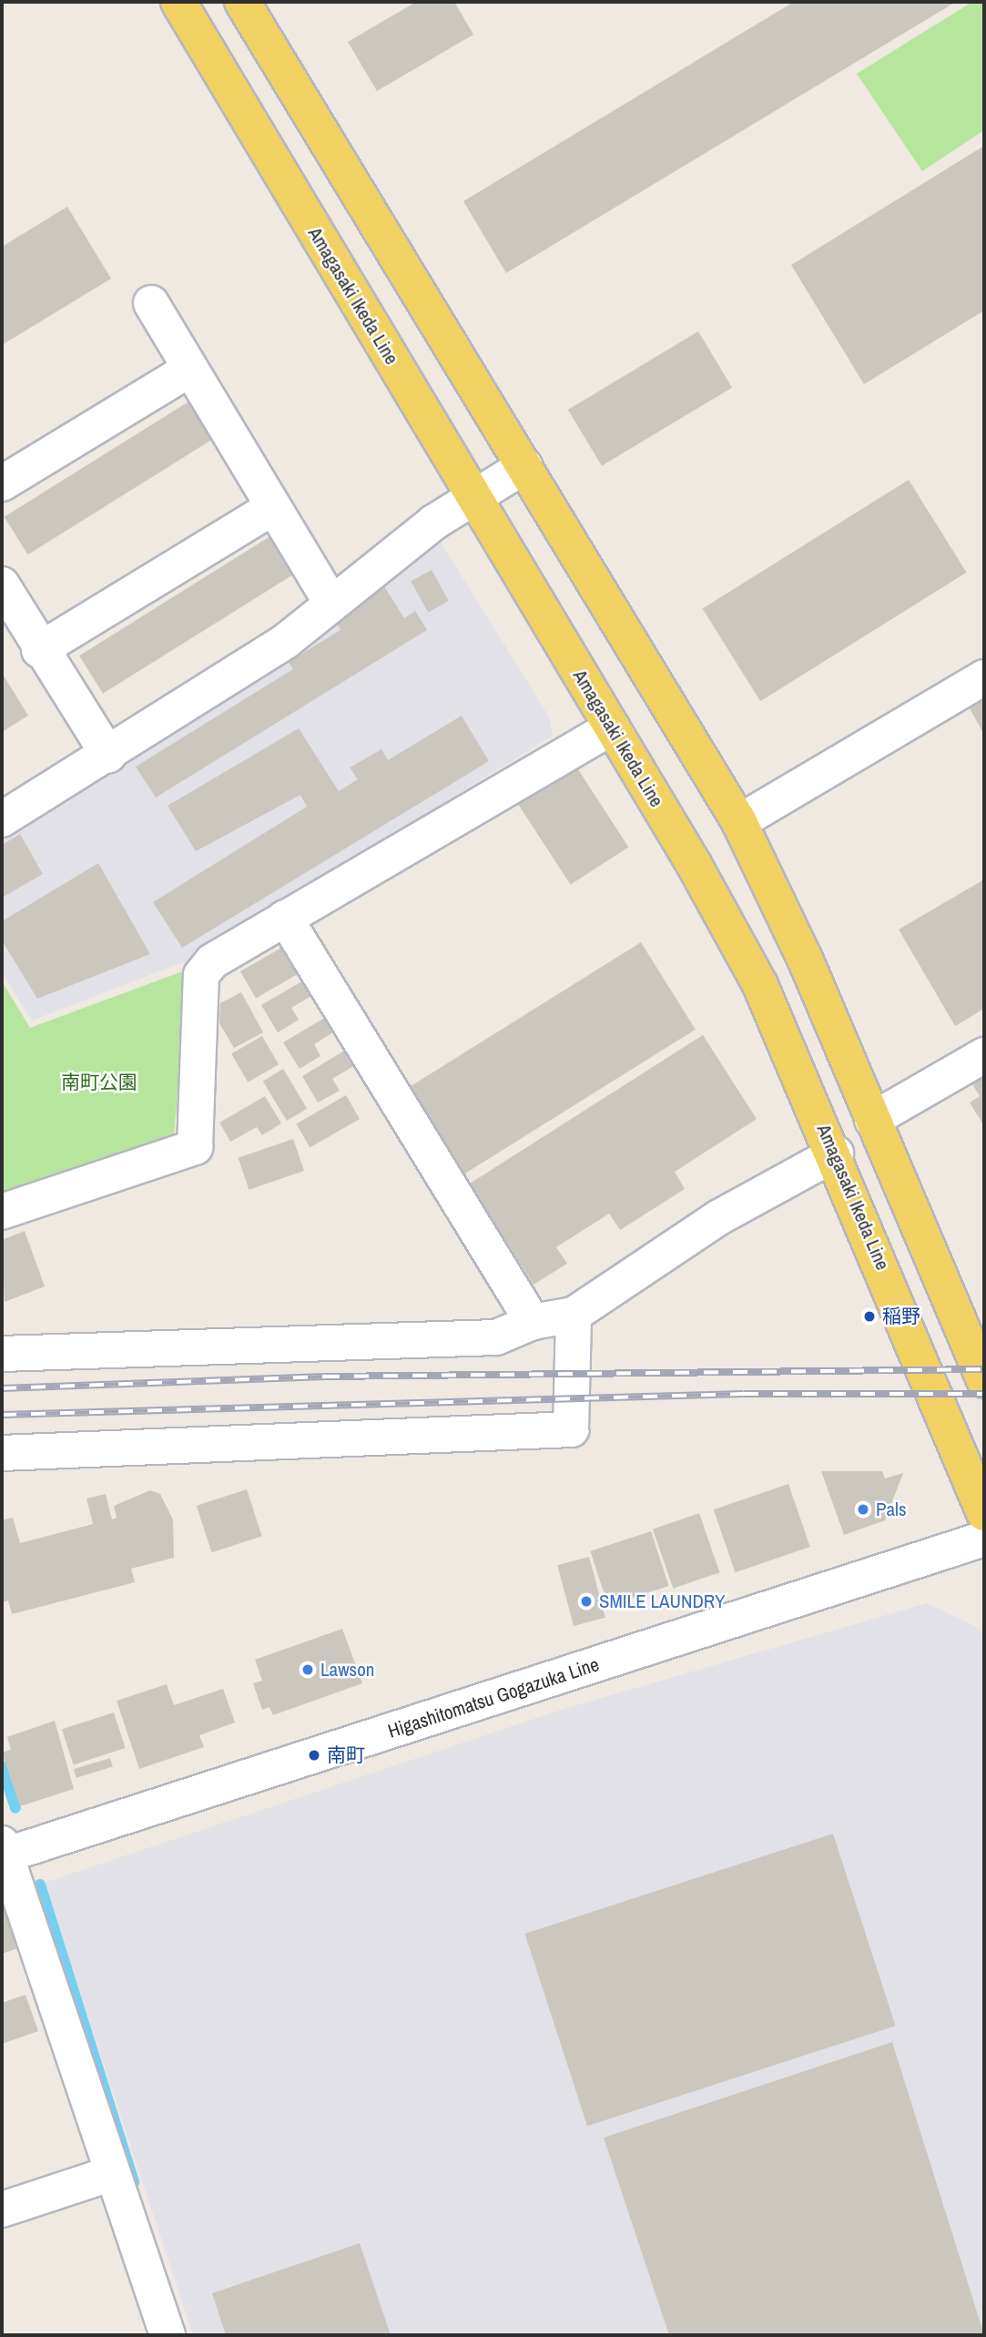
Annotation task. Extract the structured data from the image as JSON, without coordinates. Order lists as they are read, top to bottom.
{
  "streets": {
    "main road": ["Amagasaki Ikeda Line"],
    "street": ["Higashitomatsu Gogazuka Line"]
  },
  "parks": ["南町公園"],
  "places": [
    "稲野",
    "Pals",
    "SMILE LAUNDRY",
    "Lawson",
    "南町"
  ]
}
